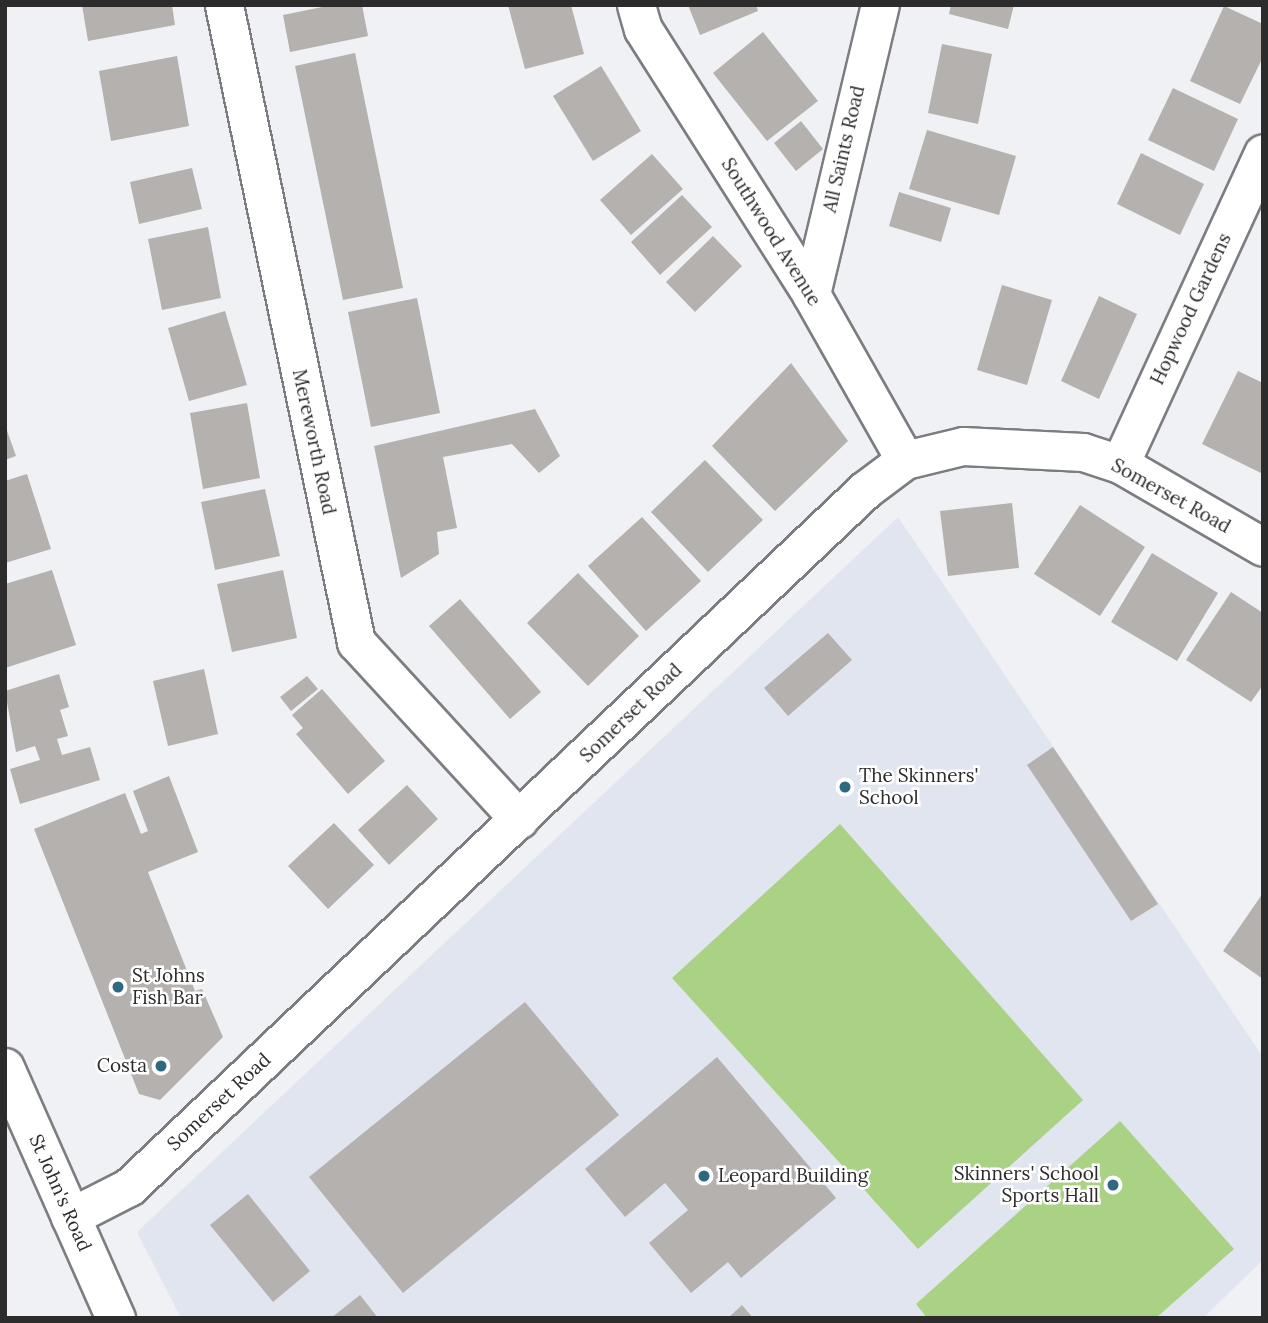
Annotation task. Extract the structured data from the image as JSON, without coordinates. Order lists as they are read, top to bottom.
{
  "streets": {
    "highway": ["St John's Road"],
    "street": [
      "All Saints Road",
      "Southwood Avenue",
      "Hopwood Gardens",
      "Mereworth Road",
      "Somerset Road"
    ]
  },
  "crossings": [
    ["All Saints Road", "Southwood Avenue"],
    ["Southwood Avenue", "Somerset Road"],
    ["Hopwood Gardens", "Somerset Road"],
    ["Mereworth Road", "Somerset Road"],
    ["Somerset Road", "St John's Road"]
  ],
  "places": [
    "The Skinners' School",
    "St Johns Fish Bar",
    "Costa",
    "Leopard Building",
    "Skinners' School Sports Hall"
  ]
}
